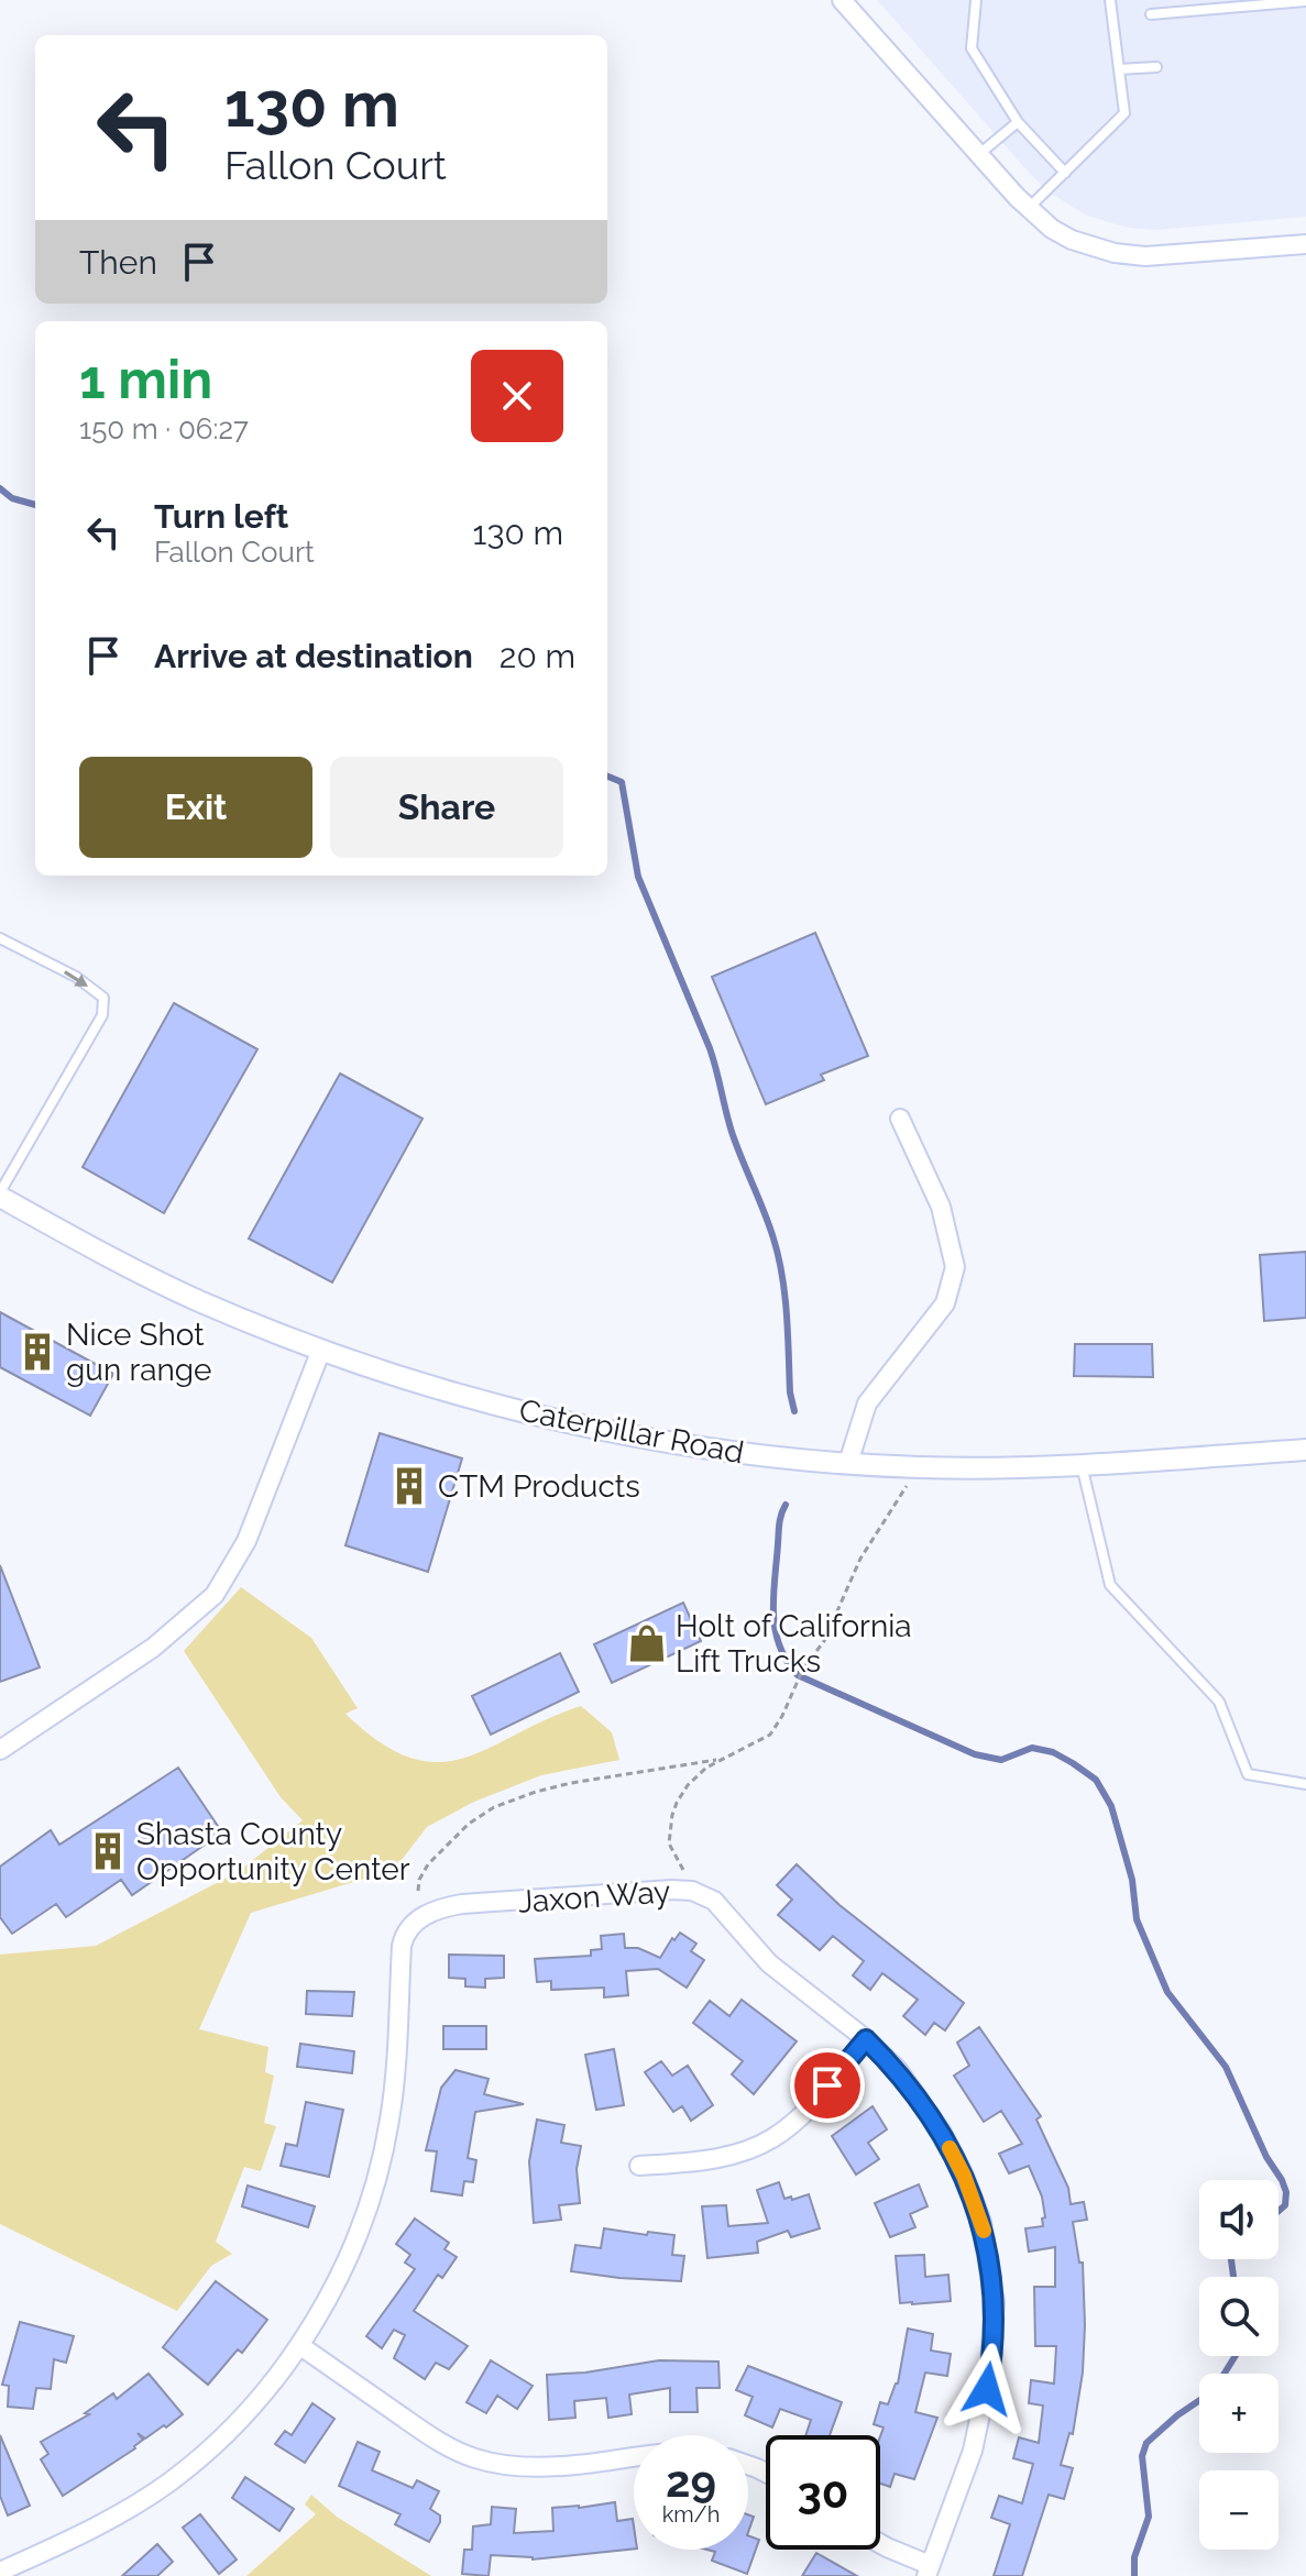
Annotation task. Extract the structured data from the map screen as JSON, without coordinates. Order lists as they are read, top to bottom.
{
  "streets": {
    "street": ["Caterpillar Road", "Jaxon Way"]
  },
  "places": {
    "building": ["Nice Shot gun range", "CTM Products", "Shasta County Opportunity Center"],
    "shop": ["Holt of California Lift Trucks"]
  },
  "page": {
    "turn": ["130 m", "Fallon Court"],
    "then": "Then",
    "heading": ["1 min", "150 m · 06:27"],
    "list": [
      {
        "name": "Turn left",
        "note": "Fallon Court",
        "value": "130 m"
      },
      {
        "name": "Arrive at destination",
        "value": "20 m"
      }
    ],
    "buttons": ["Exit", "Share"],
    "map_buttons": ["+", "−"],
    "speed": "29 km/h",
    "limit": "30"
  }
}
